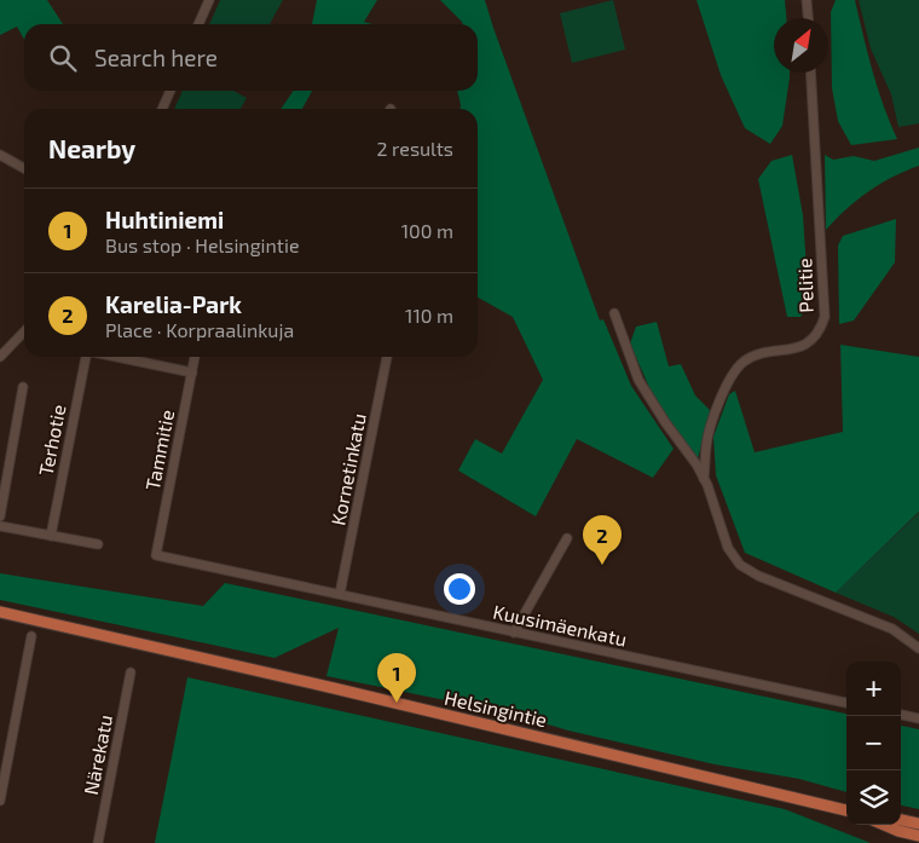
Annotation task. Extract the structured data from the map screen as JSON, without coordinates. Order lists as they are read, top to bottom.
{
  "streets": {
    "main road": ["Helsingintie"],
    "street": [
      "Pelitie",
      "Terhotie",
      "Tammitie",
      "Kornetinkatu",
      "Kuusimäenkatu",
      "Närekatu"
    ]
  },
  "crossings": [
    ["Tammitie", "Kuusimäenkatu"],
    ["Kornetinkatu", "Kuusimäenkatu"]
  ],
  "north": "top right",
  "page": {
    "search": "Search here",
    "heading": ["Nearby", "2 results"],
    "list": [
      {
        "mark": "1",
        "name": "Huhtiniemi",
        "note": "Bus stop · Helsingintie",
        "value": "100 m"
      },
      {
        "mark": "2",
        "name": "Karelia-Park",
        "note": "Place · Korpraalinkuja",
        "value": "110 m"
      }
    ],
    "pins": ["2", "1"],
    "map_buttons": ["+", "−"]
  }
}
